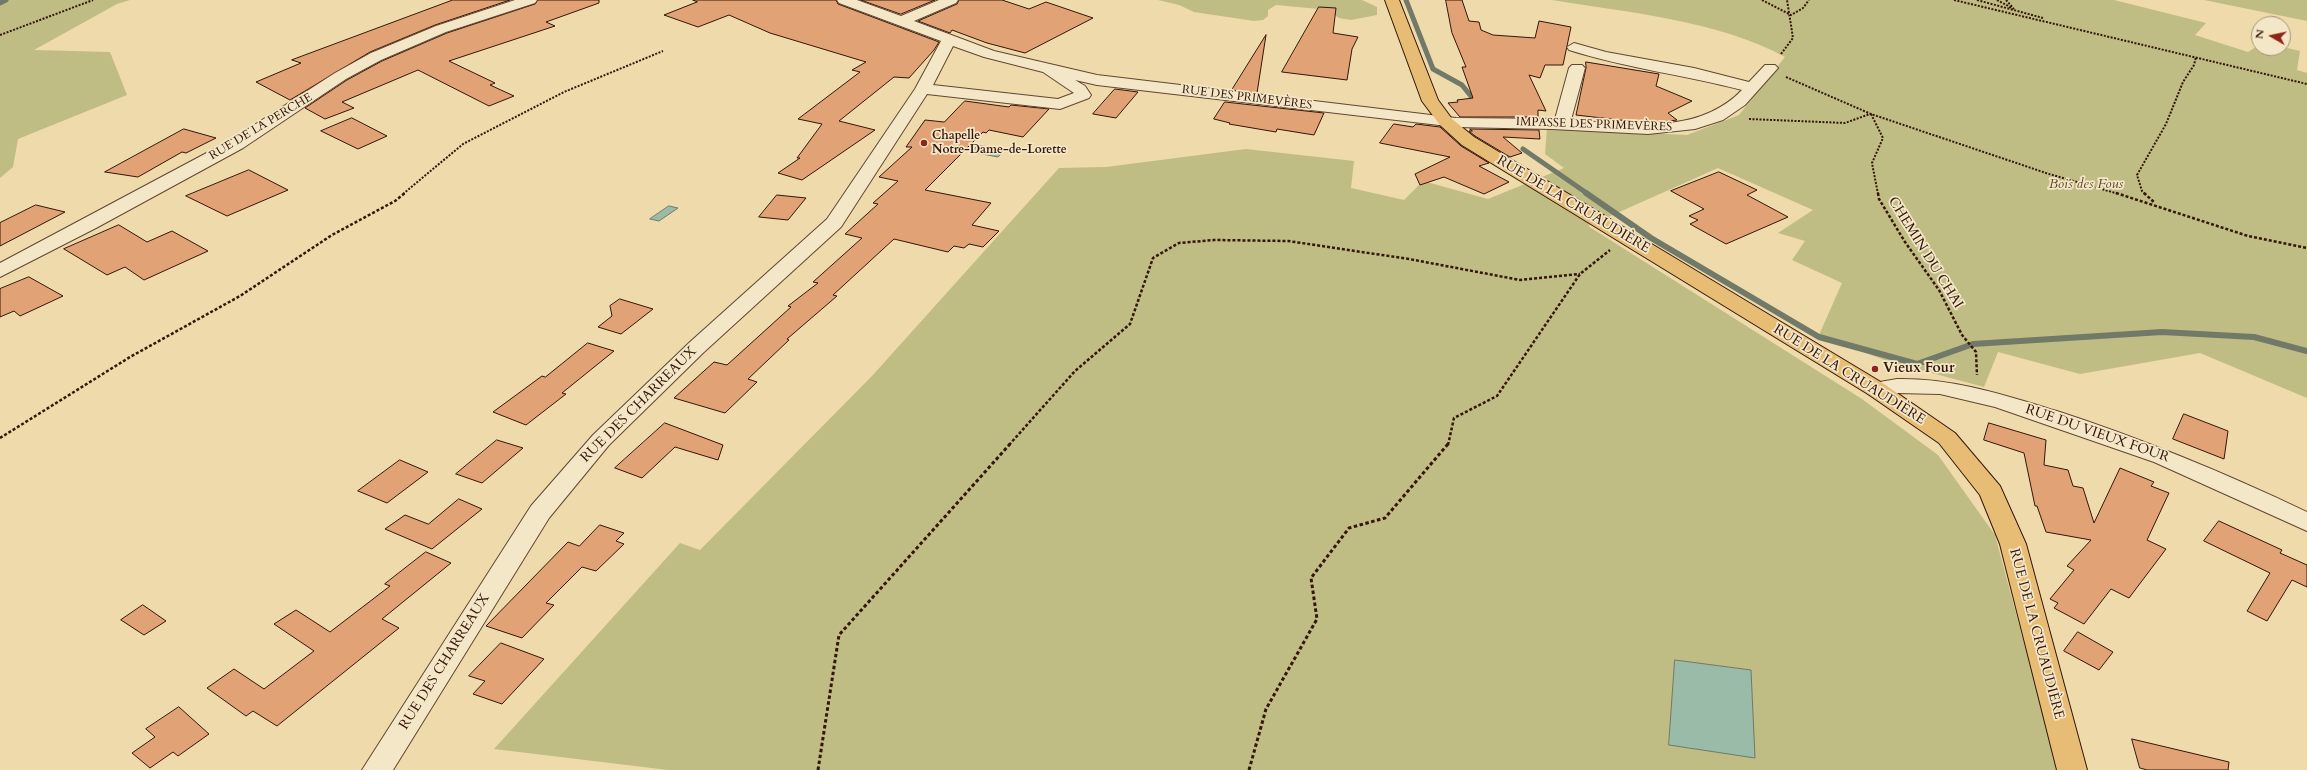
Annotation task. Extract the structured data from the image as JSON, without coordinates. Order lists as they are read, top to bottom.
{
  "streets": {
    "main road": ["RUE DE LA CRUAUDIÈRE"],
    "street": [
      "RUE DES PRIMEVÈRES",
      "IMPASSE DES PRIMEVÈRES",
      "RUE DE LA PERCHE",
      "RUE DES CHARREAUX",
      "RUE DU VIEUX FOUR"
    ],
    "path": ["CHEMIN DU CHAI"]
  },
  "crossings": [
    ["RUE DES PRIMEVÈRES", "IMPASSE DES PRIMEVÈRES"],
    ["RUE DES PRIMEVÈRES", "RUE DE LA CRUAUDIÈRE"],
    ["RUE DES PRIMEVÈRES", "RUE DES CHARREAUX"],
    ["IMPASSE DES PRIMEVÈRES", "RUE DE LA CRUAUDIÈRE"],
    ["RUE DE LA CRUAUDIÈRE", "RUE DU VIEUX FOUR"],
    ["CHEMIN DU CHAI", "RUE DU VIEUX FOUR"]
  ],
  "parks": ["Bois des Fous"],
  "places": ["Chapelle Notre-Dame-de-Lorette", "Vieux Four"],
  "north": "left"
}
